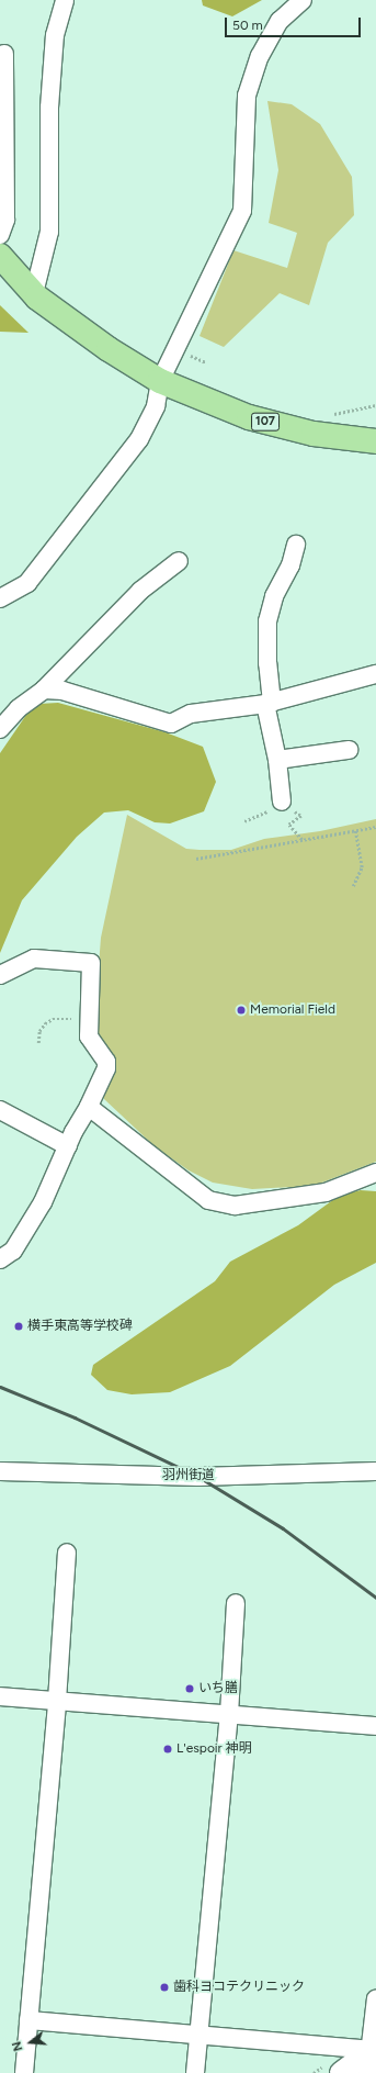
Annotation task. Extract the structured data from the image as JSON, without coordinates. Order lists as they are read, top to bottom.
{
  "streets": {
    "highway": ["107"],
    "street": ["羽州街道"]
  },
  "places": [
    "Memorial Field",
    "横手東高等学校碑",
    "いち膳",
    "L'espoir 神明",
    "歯科ヨコテクリニック"
  ],
  "scale_bar": "50 m",
  "north": "left"
}
